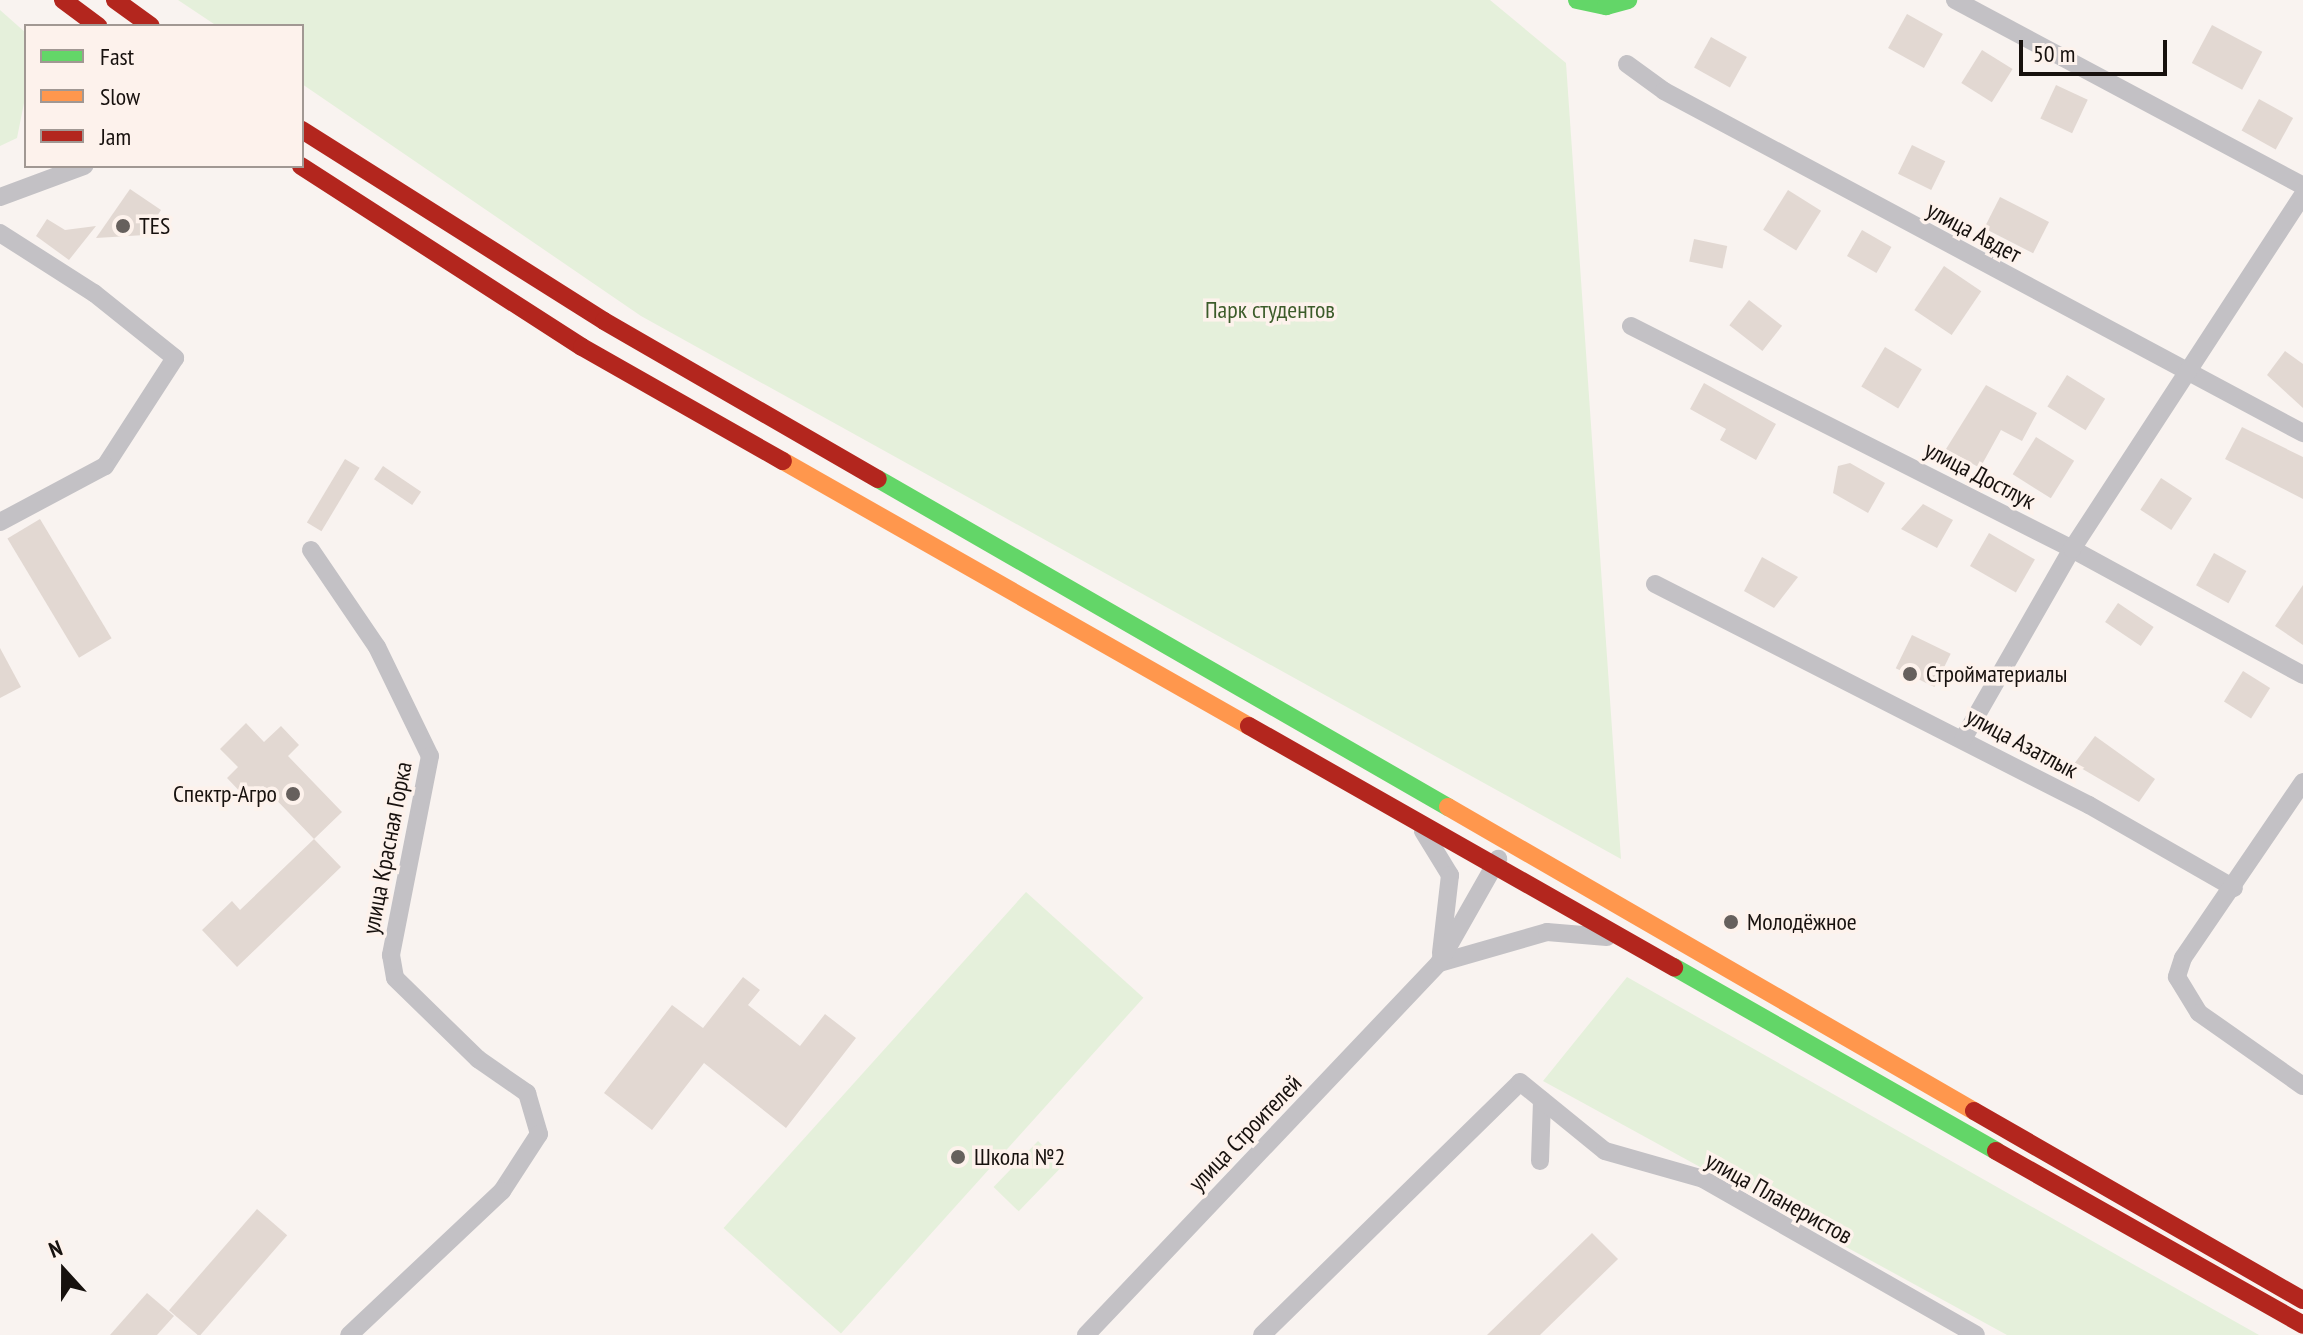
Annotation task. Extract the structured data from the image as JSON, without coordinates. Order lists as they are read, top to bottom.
{
  "streets": {
    "street": [
      "улица Авдет",
      "улица Достлук",
      "улица Азатлык",
      "улица Красная Горка",
      "улица Строителей",
      "улица Планеристов"
    ]
  },
  "parks": ["Парк студентов"],
  "places": [
    "TES",
    "Стройматериалы",
    "Спектр-Агро",
    "Молодёжное",
    "Школа №2"
  ],
  "legend": ["Fast", "Slow", "Jam"],
  "scale_bar": "50 m",
  "north": "top"
}
